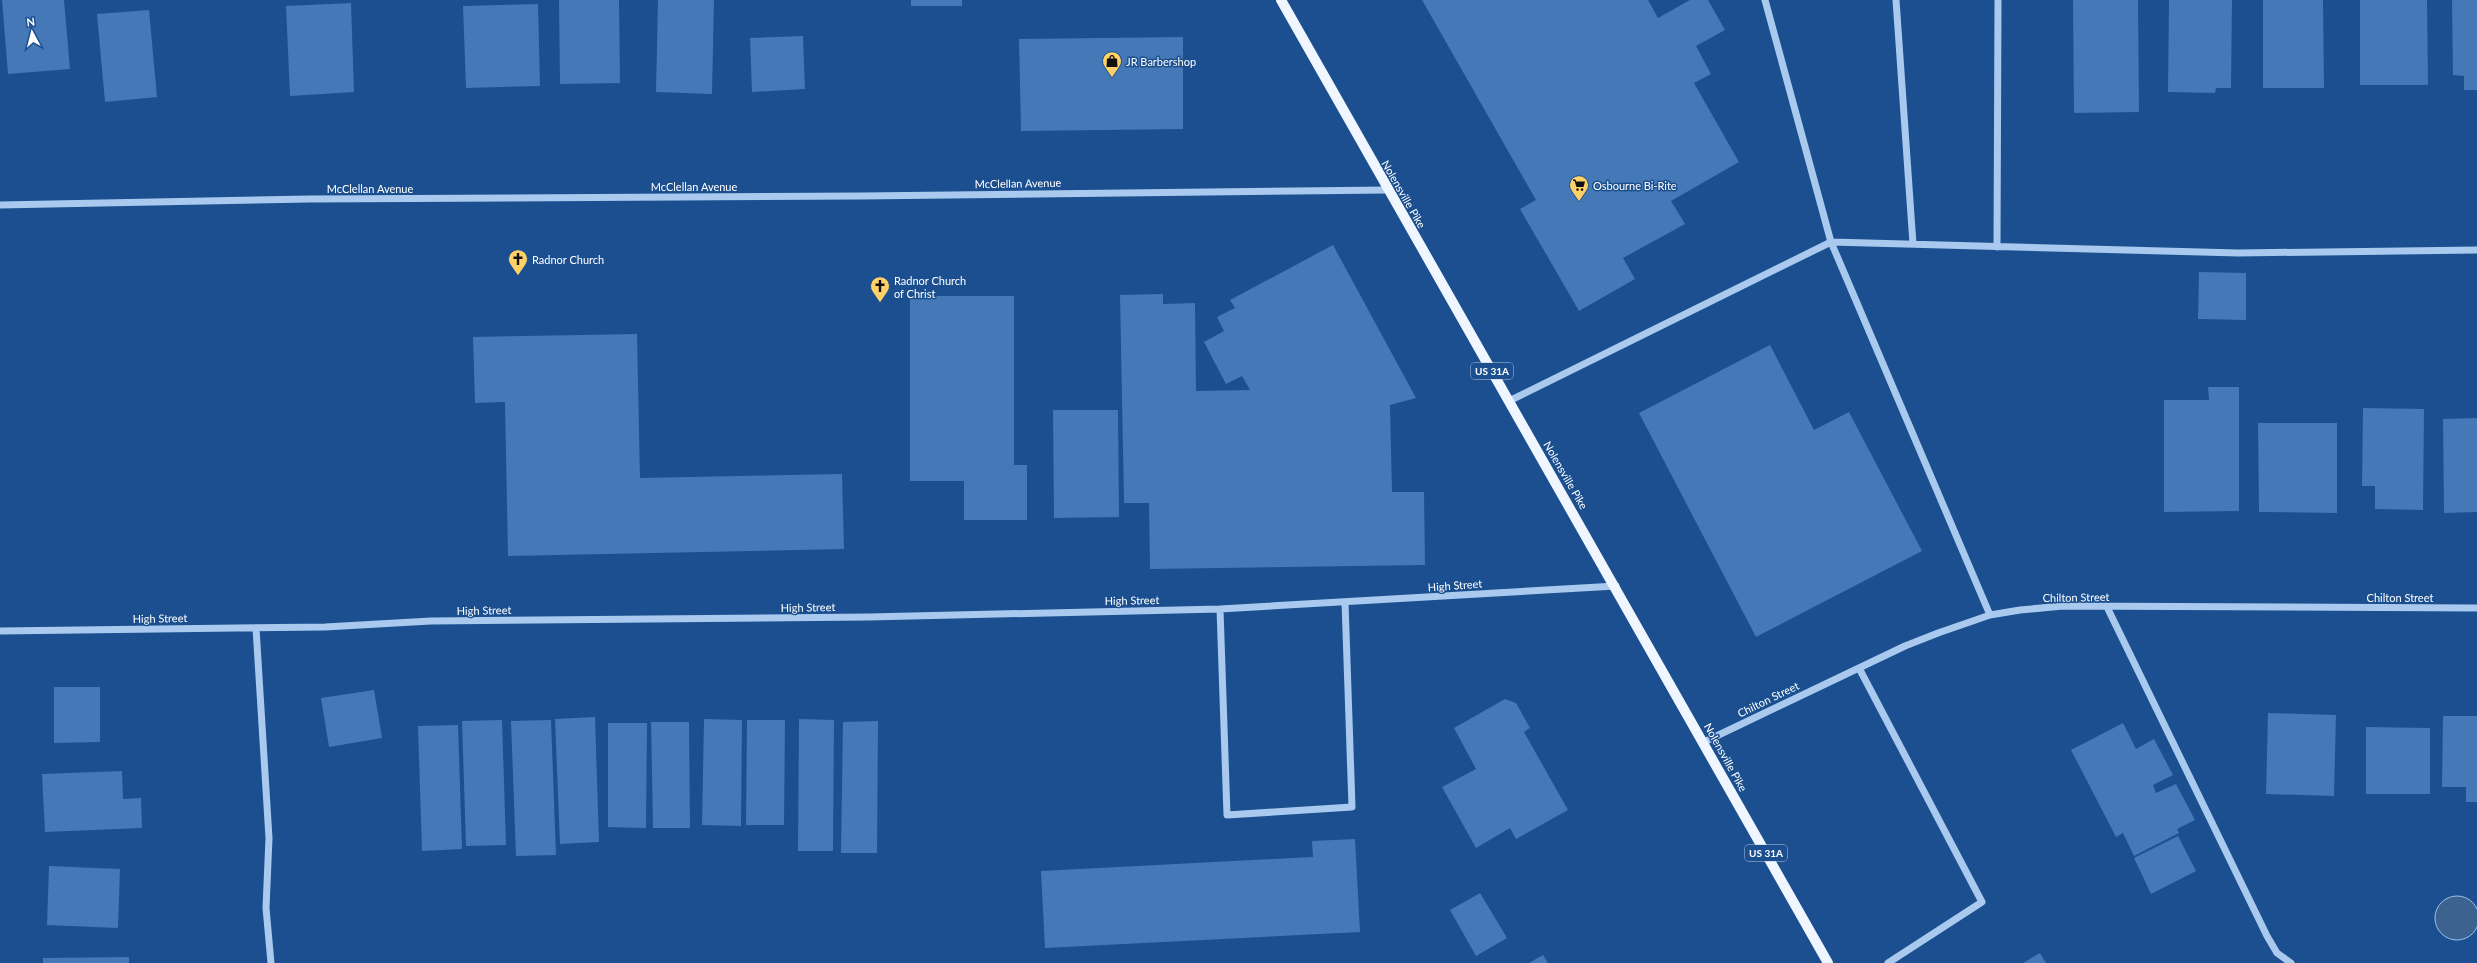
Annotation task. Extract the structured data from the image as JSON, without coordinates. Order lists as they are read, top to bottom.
{
  "streets": {
    "main road": ["Nolensville Pike", "US 31A"],
    "street": ["McClellan Avenue", "High Street", "Chilton Street"]
  },
  "crossings": [
    ["McClellan Avenue", "Nolensville Pike"],
    ["Nolensville Pike", "High Street"],
    ["Nolensville Pike", "Chilton Street"]
  ],
  "places": {
    "shop": ["JR Barbershop"],
    "supermarket": ["Osbourne Bi-Rite"],
    "church": ["Radnor Church", "Radnor Church of Christ"]
  },
  "north": "top"
}
